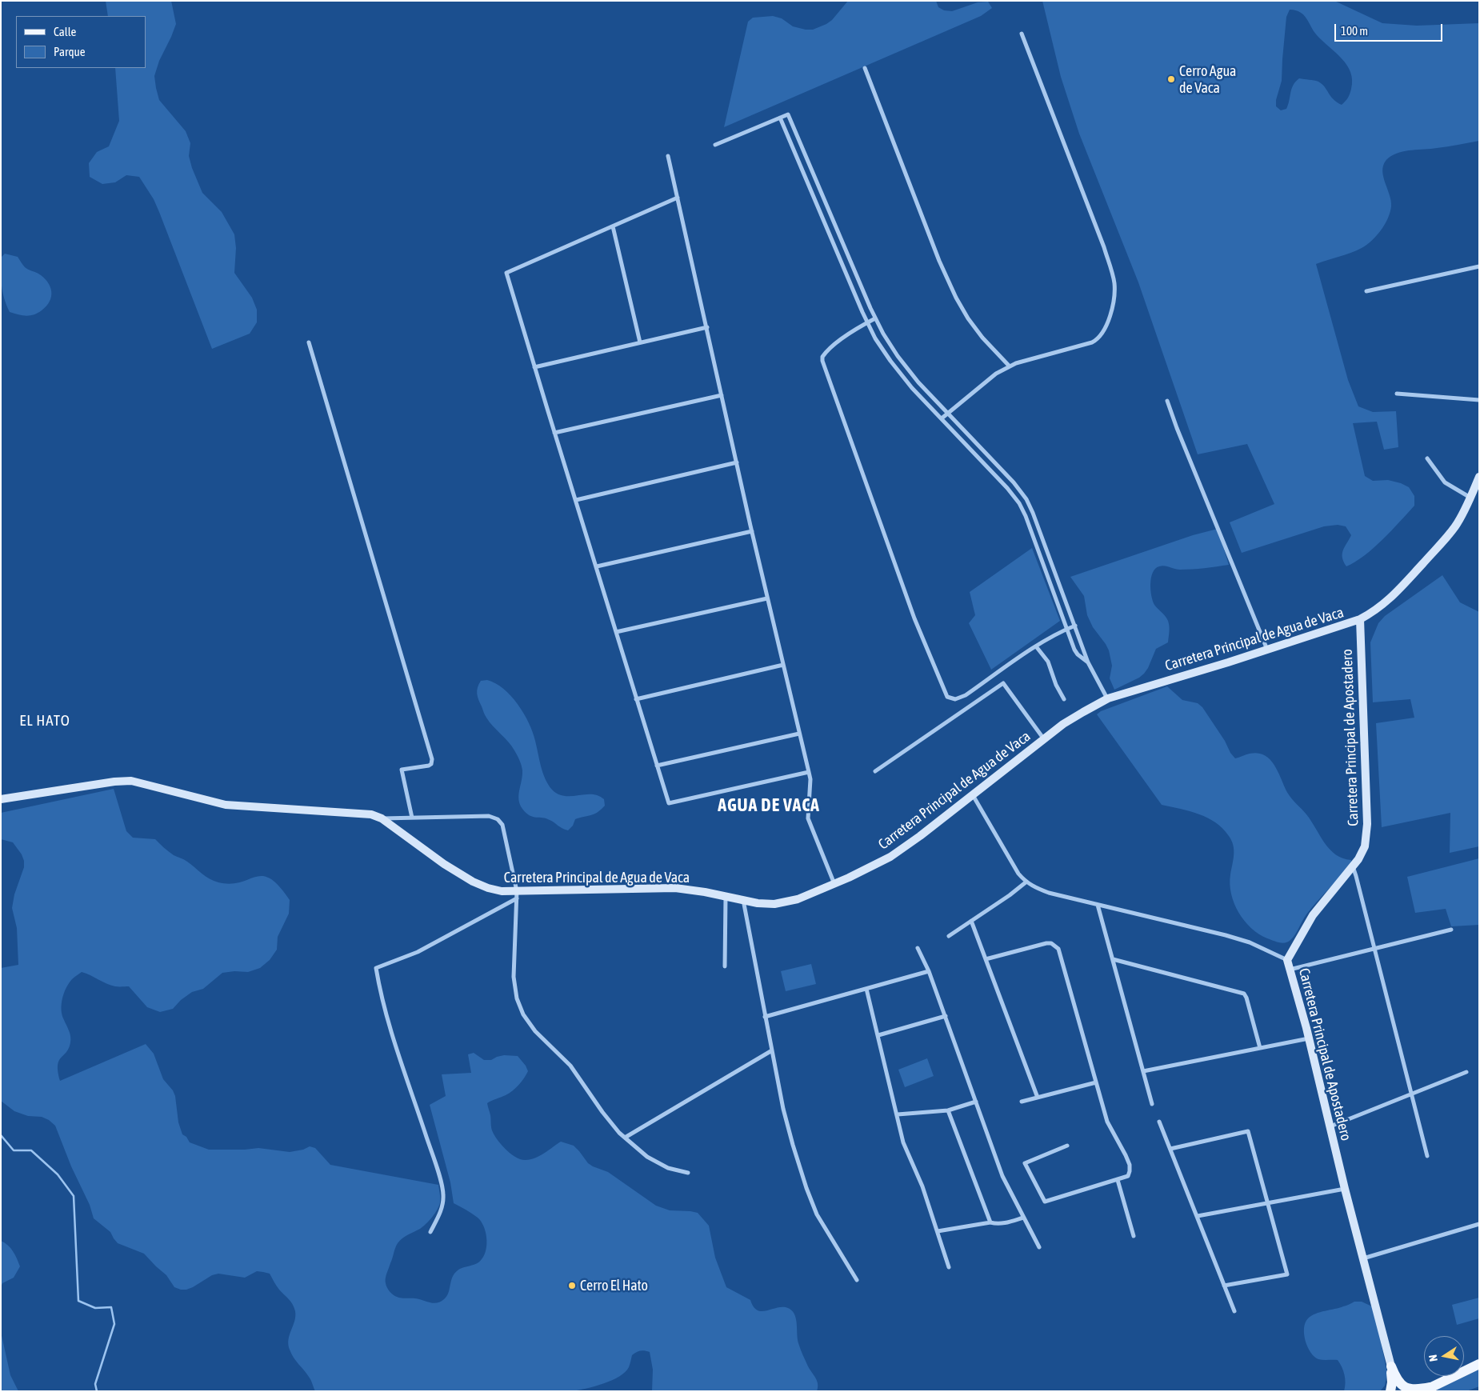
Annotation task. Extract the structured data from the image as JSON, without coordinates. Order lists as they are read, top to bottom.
{
  "streets": {
    "street": ["Carretera Principal de Agua de Vaca", "Carretera Principal de Apostadero"]
  },
  "crossings": [
    ["Carretera Principal de Agua de Vaca", "Carretera Principal de Apostadero"]
  ],
  "districts": ["EL HATO", "AGUA DE VACA"],
  "places": ["Cerro Agua de Vaca", "Cerro El Hato"],
  "legend": ["Calle", "Parque"],
  "scale_bar": "100 m",
  "north": "left"
}
